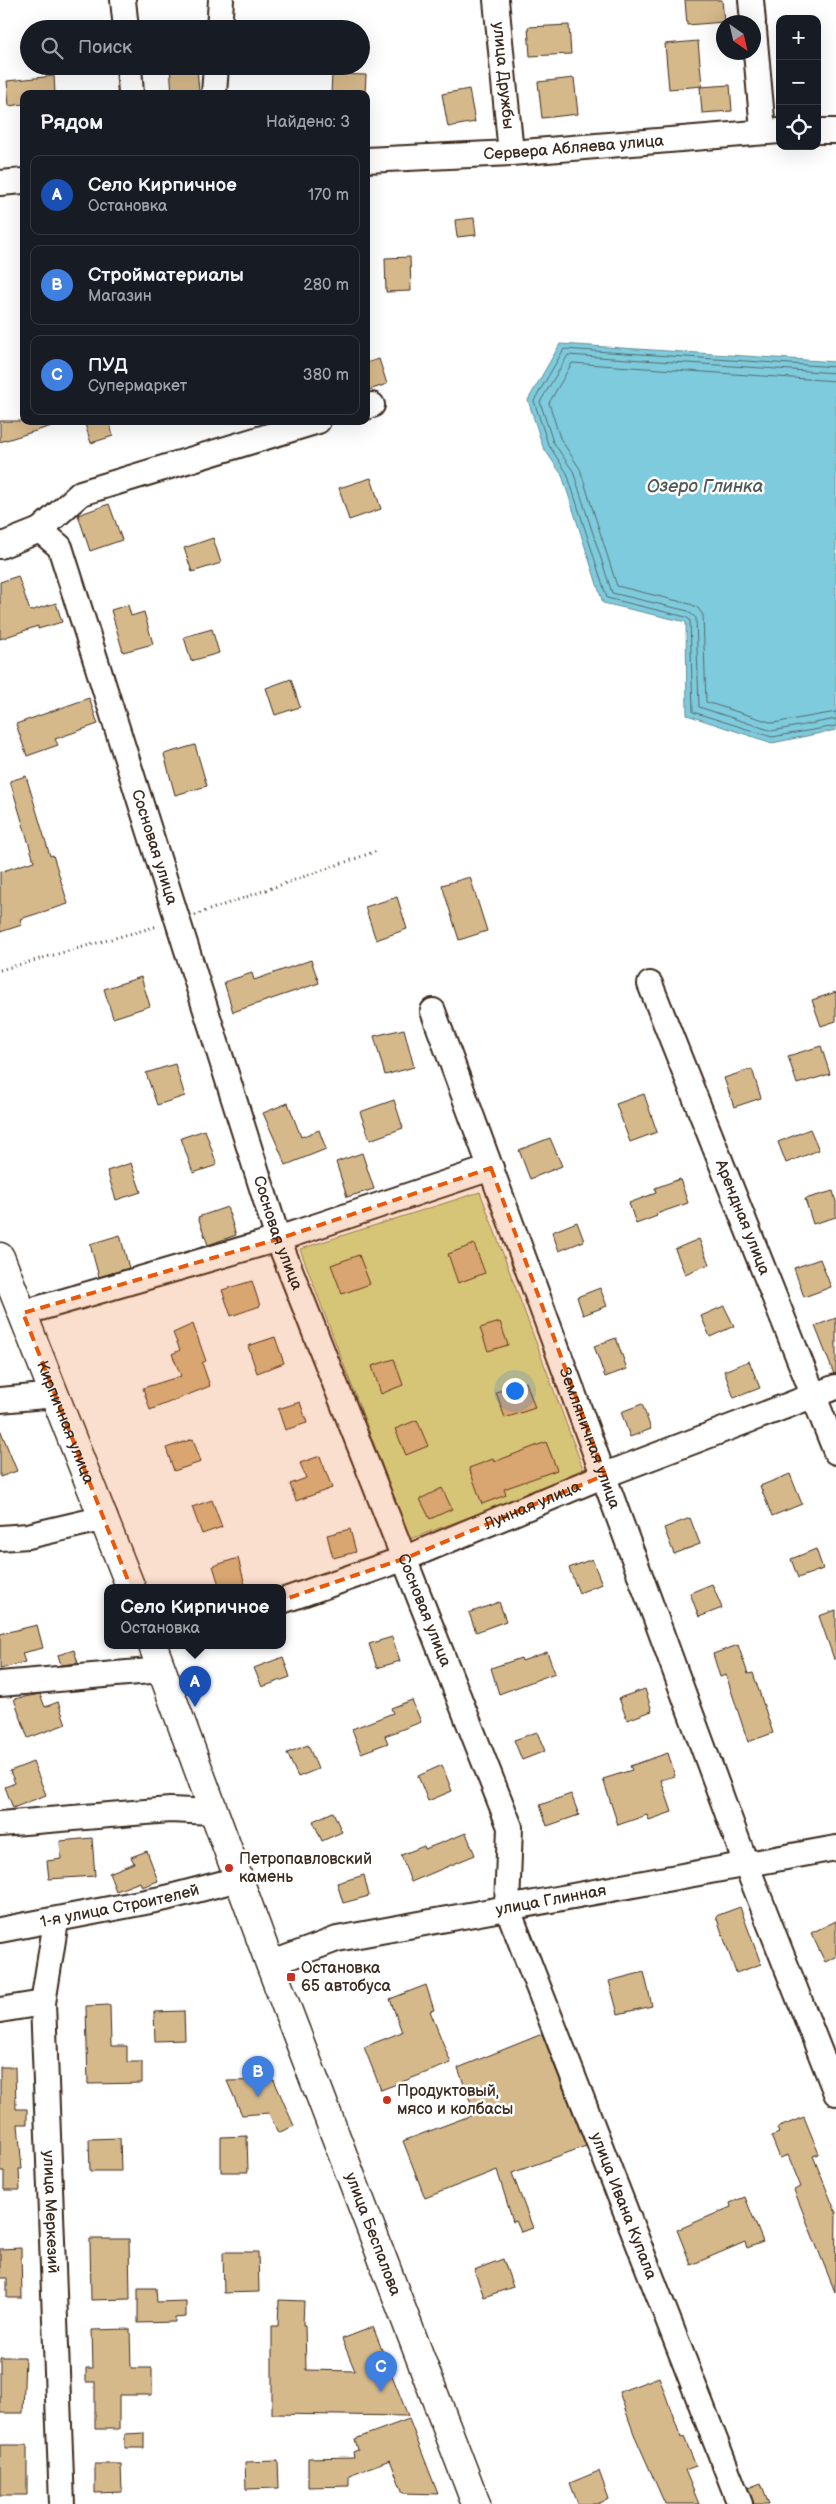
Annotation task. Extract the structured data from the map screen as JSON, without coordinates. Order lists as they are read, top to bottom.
{
  "streets": {
    "main road": ["Кирпичная улица", "улица Беспалова"],
    "street": [
      "улица Дружбы",
      "Сервера Абляева улица",
      "Сосновая улица",
      "Арендная улица",
      "Земляничная улица",
      "Лунная улица",
      "улица Глинная",
      "1-я улица Строителей",
      "улица Ивана Купала",
      "улица Меркезий"
    ]
  },
  "crossings": [
    ["улица Дружбы", "Сервера Абляева улица"],
    ["Сосновая улица", "Лунная улица"],
    ["Сосновая улица", "улица Глинная"],
    ["Сосновая улица", "улица Ивана Купала"],
    ["Арендная улица", "Лунная улица"],
    ["Земляничная улица", "Лунная улица"],
    ["Земляничная улица", "улица Глинная"],
    ["улица Глинная", "улица Ивана Купала"],
    ["улица Глинная", "улица Беспалова"],
    ["1-я улица Строителей", "улица Меркезий"]
  ],
  "water": ["Озеро Глинка"],
  "places": {
    "other": ["Петропавловский камень", "Продуктовый, мясо и колбасы"],
    "transit": ["Остановка 65 автобуса"]
  },
  "north": "bottom right",
  "page": {
    "map_buttons": ["+", "−"],
    "search": "Поиск",
    "heading": ["Рядом", "Найдено: 3"],
    "list": [
      {
        "mark": "A",
        "name": "Село Кирпичное",
        "note": "Остановка",
        "value": "170 m"
      },
      {
        "mark": "B",
        "name": "Стройматериалы",
        "note": "Магазин",
        "value": "280 m"
      },
      {
        "mark": "C",
        "name": "ПУД",
        "note": "Супермаркет",
        "value": "380 m"
      }
    ],
    "popup": ["Село Кирпичное", "Остановка"],
    "pins": ["A", "B", "C"]
  }
}
